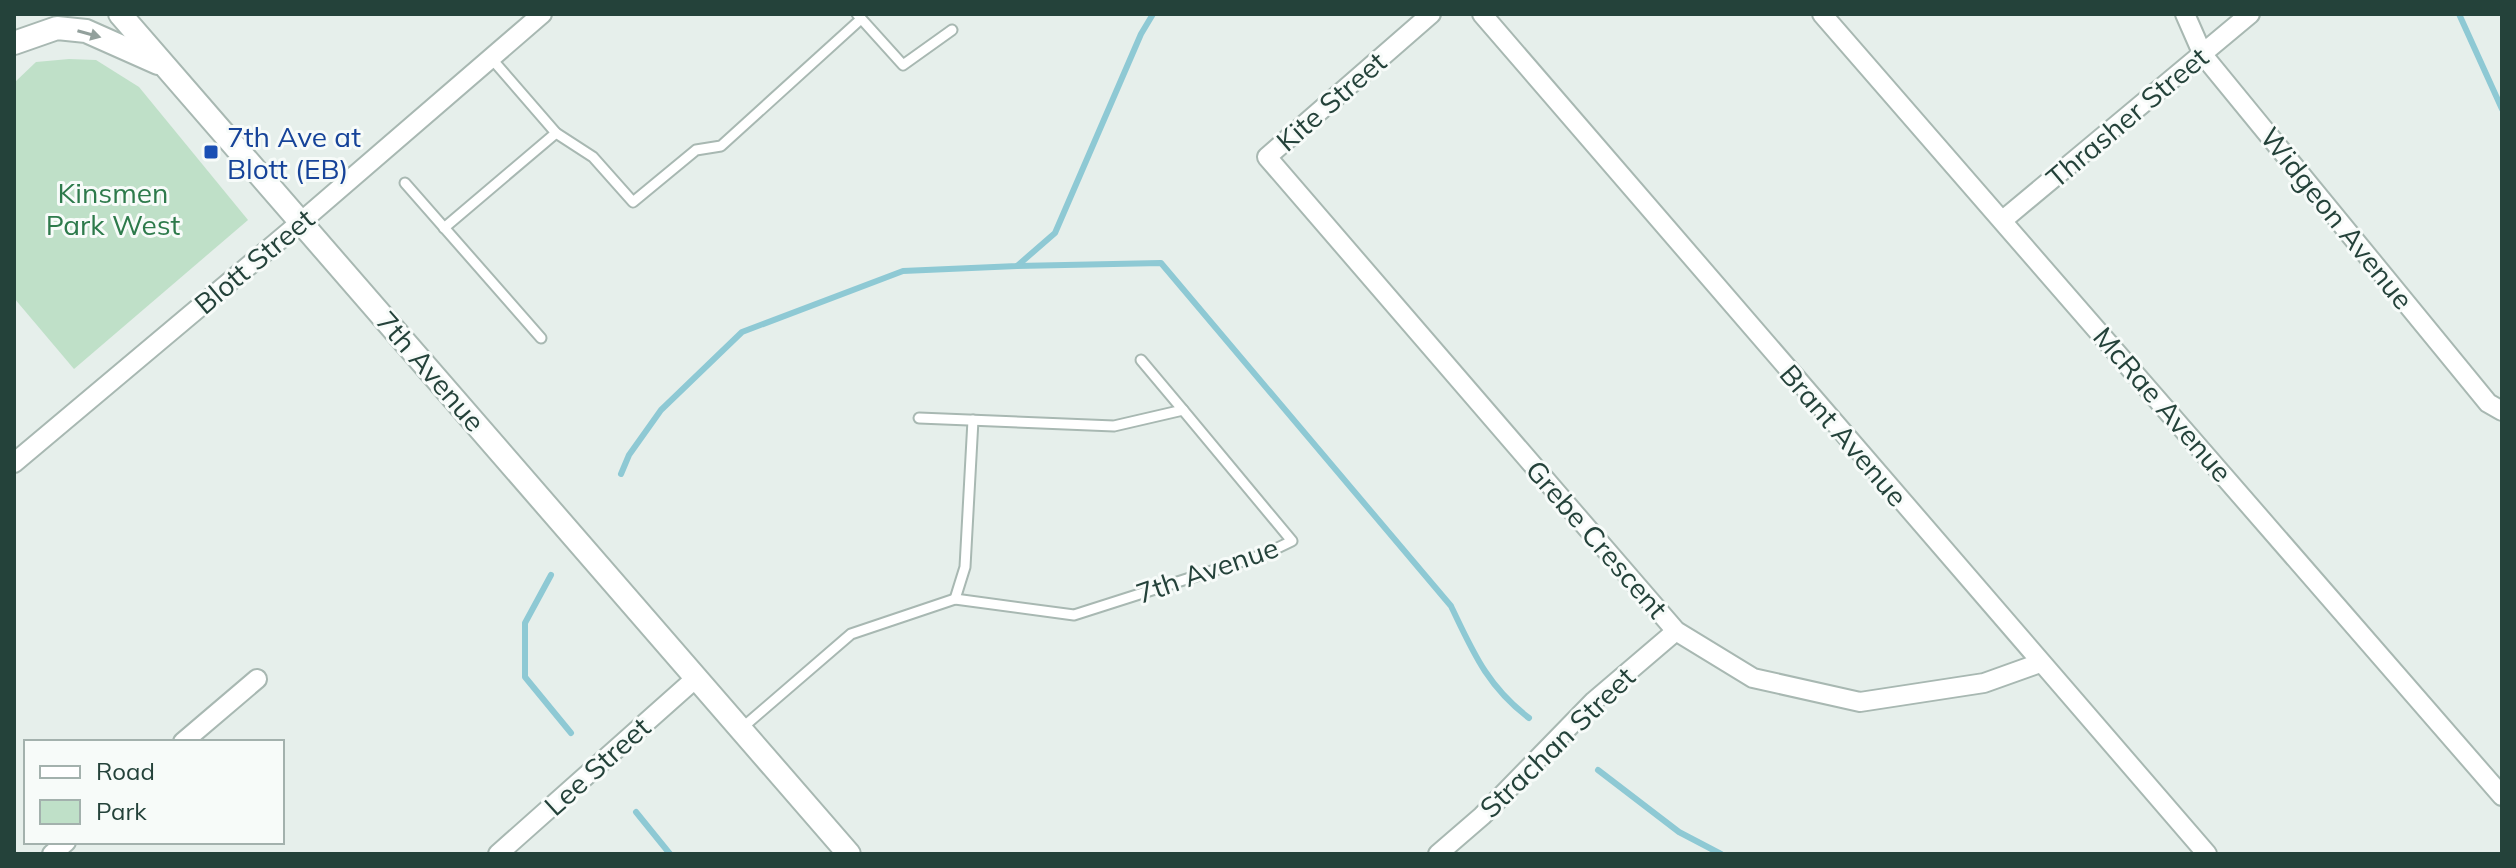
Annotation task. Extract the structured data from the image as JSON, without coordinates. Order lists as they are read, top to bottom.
{
  "streets": {
    "street": [
      "Kite Street",
      "Thrasher Street",
      "Widgeon Avenue",
      "Blott Street",
      "7th Avenue",
      "McRae Avenue",
      "Brant Avenue",
      "Grebe Crescent",
      "Strachan Street",
      "Lee Street"
    ]
  },
  "crossings": [
    ["Kite Street", "Grebe Crescent"],
    ["Thrasher Street", "Widgeon Avenue"],
    ["Thrasher Street", "McRae Avenue"],
    ["Blott Street", "7th Avenue"],
    ["7th Avenue", "Lee Street"],
    ["Brant Avenue", "Grebe Crescent"],
    ["Grebe Crescent", "Strachan Street"]
  ],
  "parks": ["Kinsmen Park West"],
  "places": {
    "transit": ["7th Ave at Blott (EB)"]
  },
  "legend": ["Road", "Park"]
}
